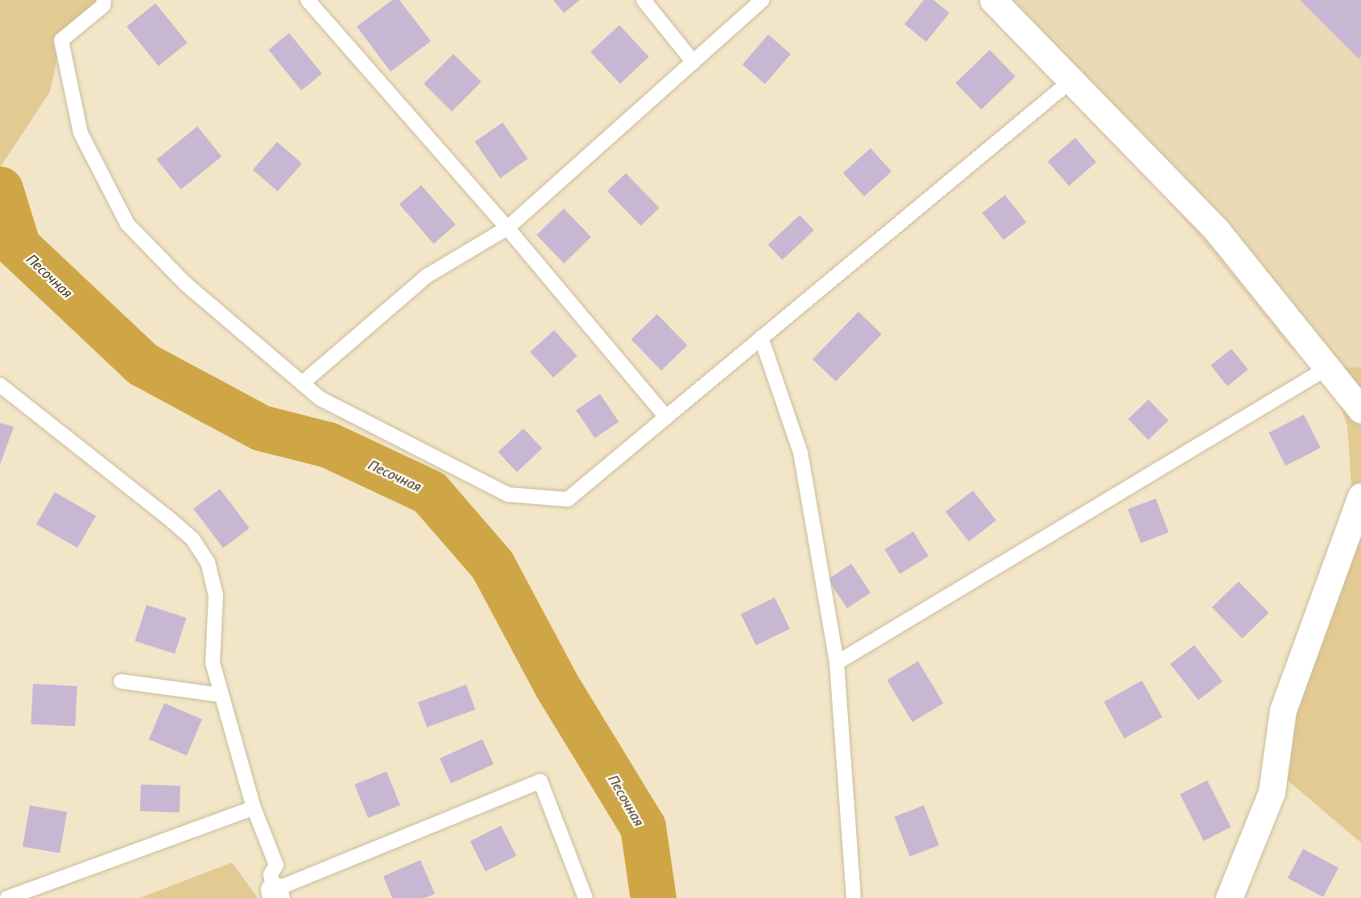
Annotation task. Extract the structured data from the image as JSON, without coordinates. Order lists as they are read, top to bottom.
{
  "water": ["Песочная"]
}
